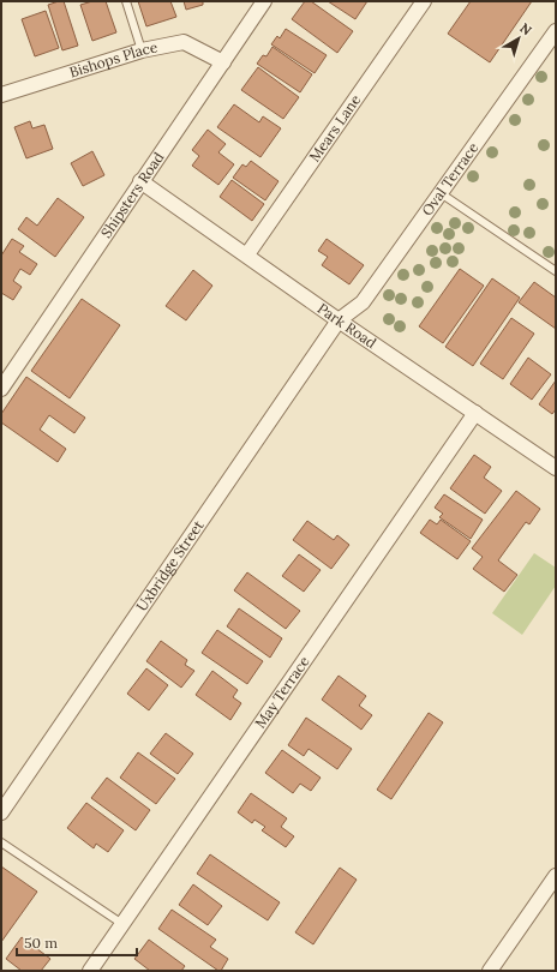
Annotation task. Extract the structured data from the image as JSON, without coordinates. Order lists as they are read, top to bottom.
{
  "streets": {
    "street": [
      "Bishops Place",
      "Mears Lane",
      "Oval Terrace",
      "Shipsters Road",
      "Park Road",
      "Uxbridge Street",
      "May Terrace"
    ]
  },
  "crossings": [
    ["Bishops Place", "Shipsters Road"],
    ["Mears Lane", "Park Road"],
    ["Oval Terrace", "Park Road"],
    ["Oval Terrace", "Uxbridge Street"],
    ["Shipsters Road", "Park Road"],
    ["Park Road", "Uxbridge Street"],
    ["Park Road", "May Terrace"]
  ],
  "scale_bar": "50 m",
  "north": "top right"
}
